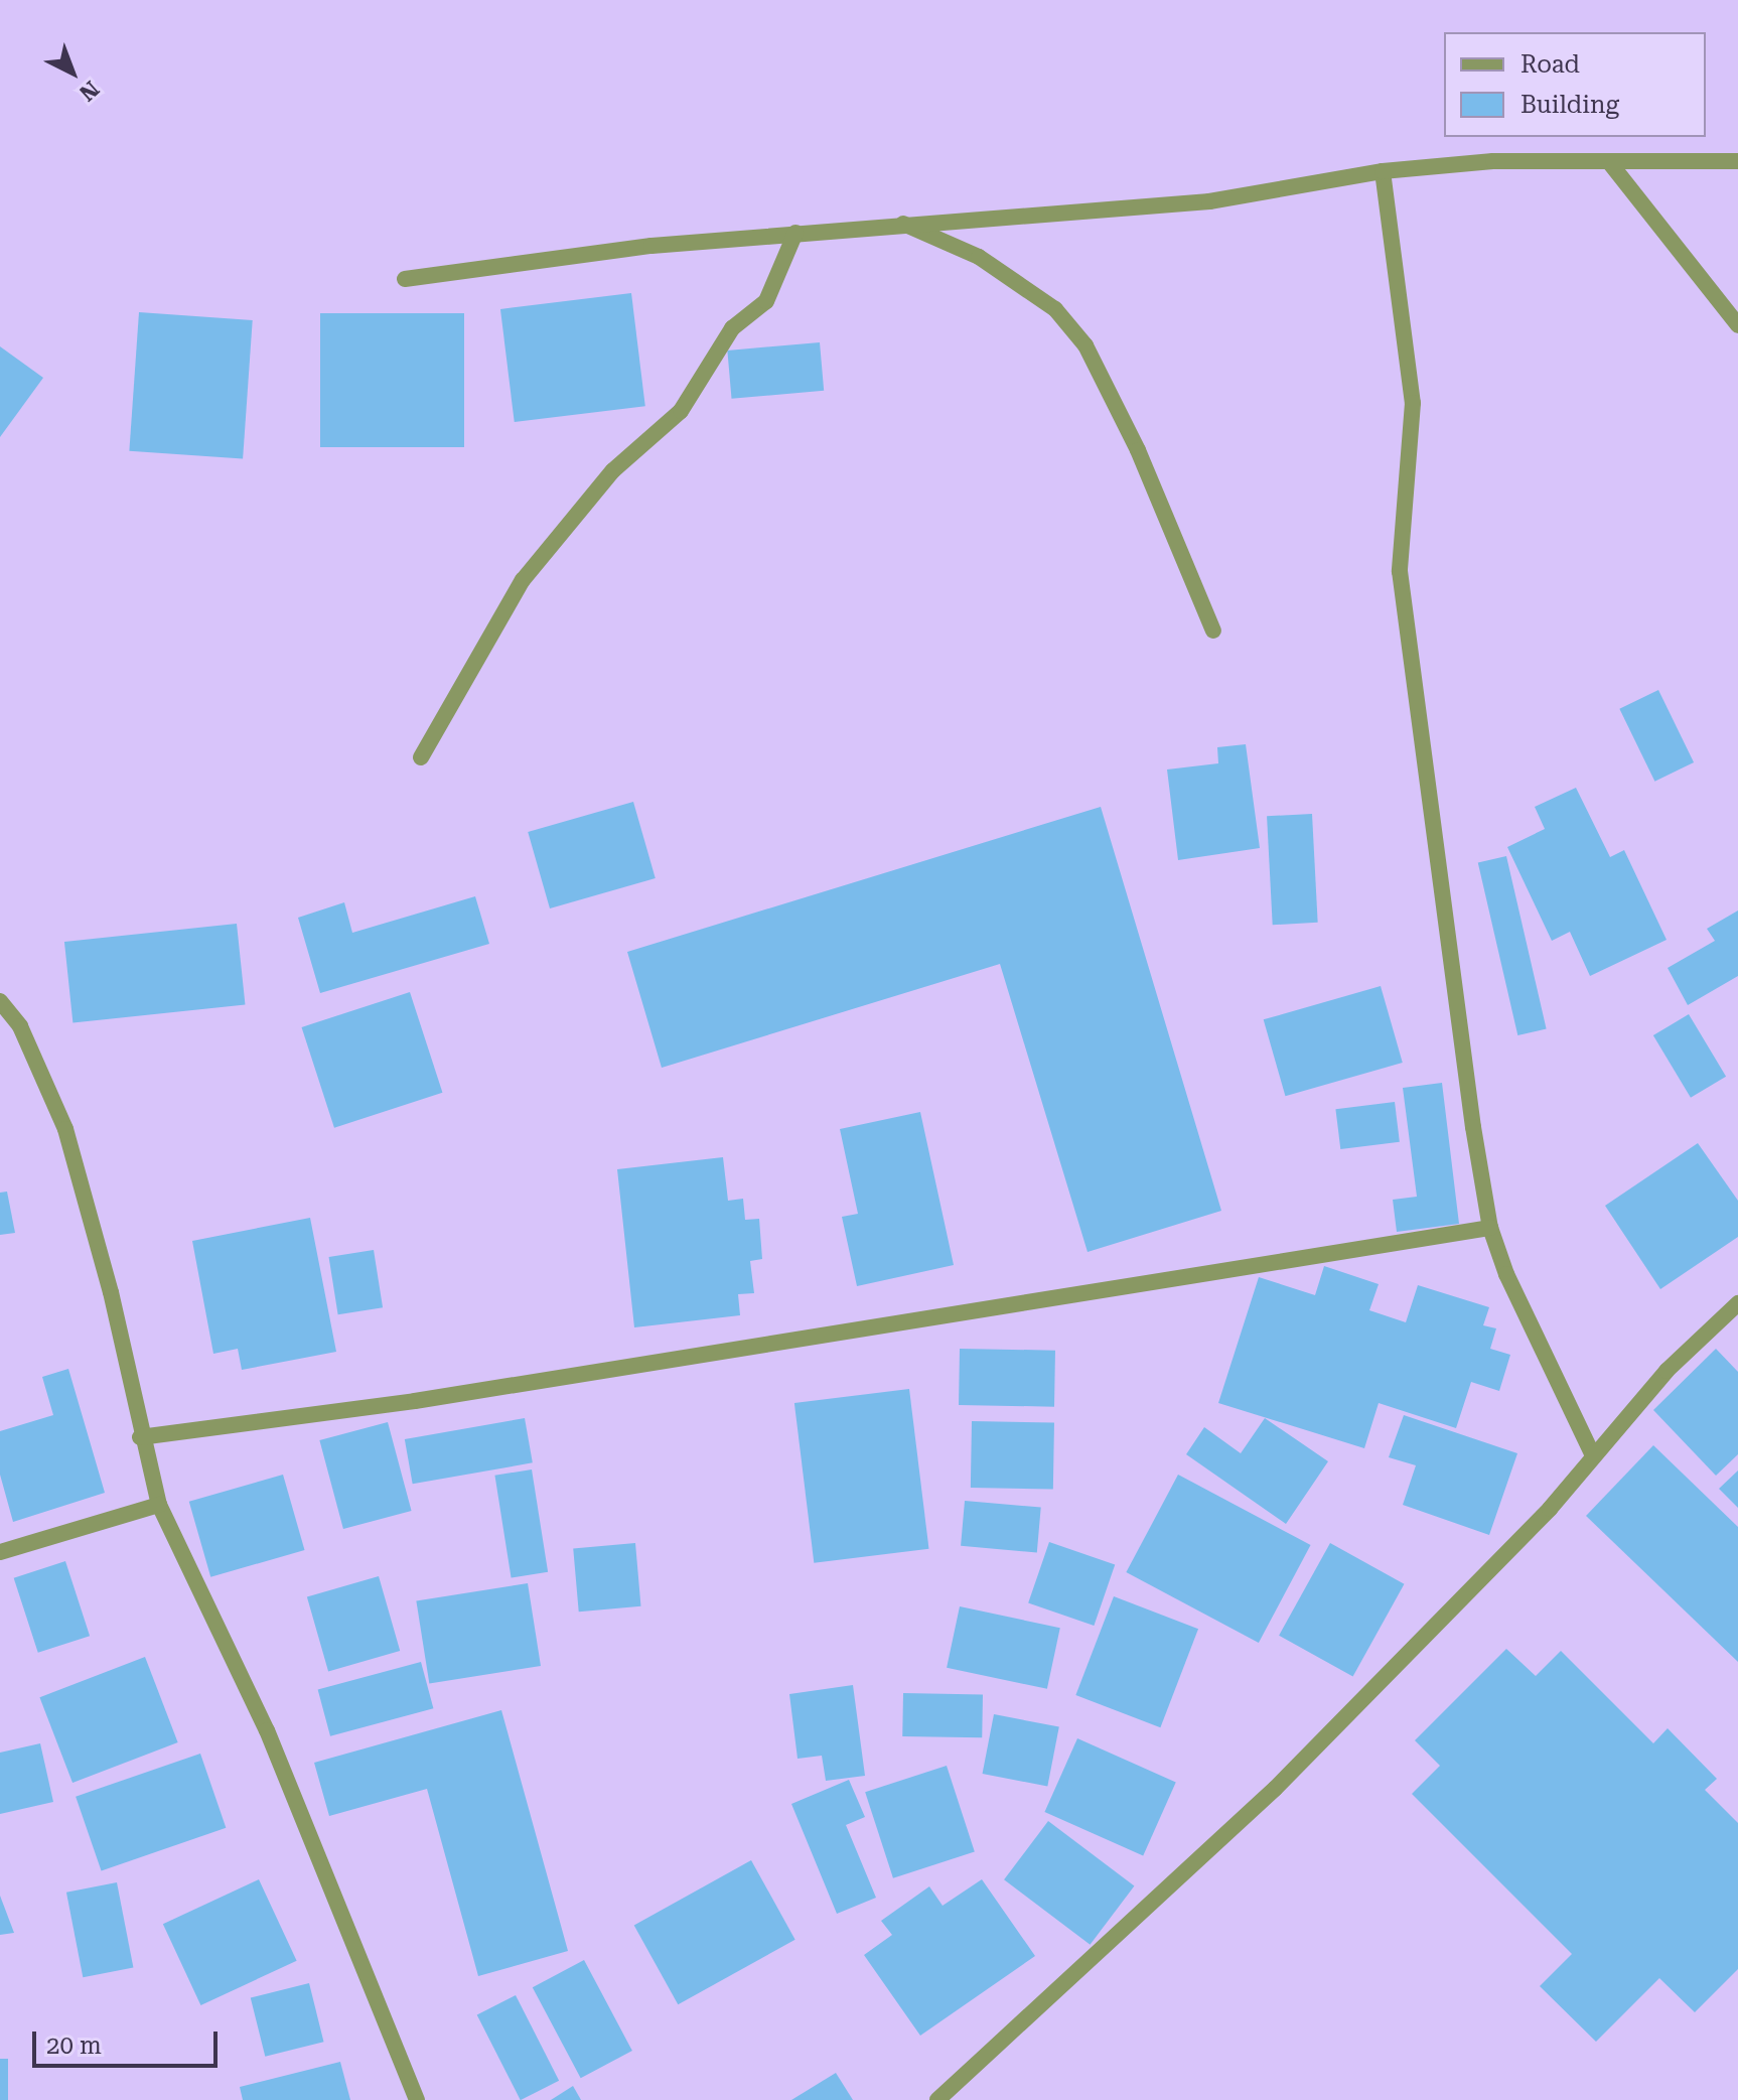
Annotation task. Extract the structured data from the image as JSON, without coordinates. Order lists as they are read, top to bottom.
{
  "legend": ["Road", "Building"],
  "scale_bar": "20 m",
  "north": "bottom right"
}
